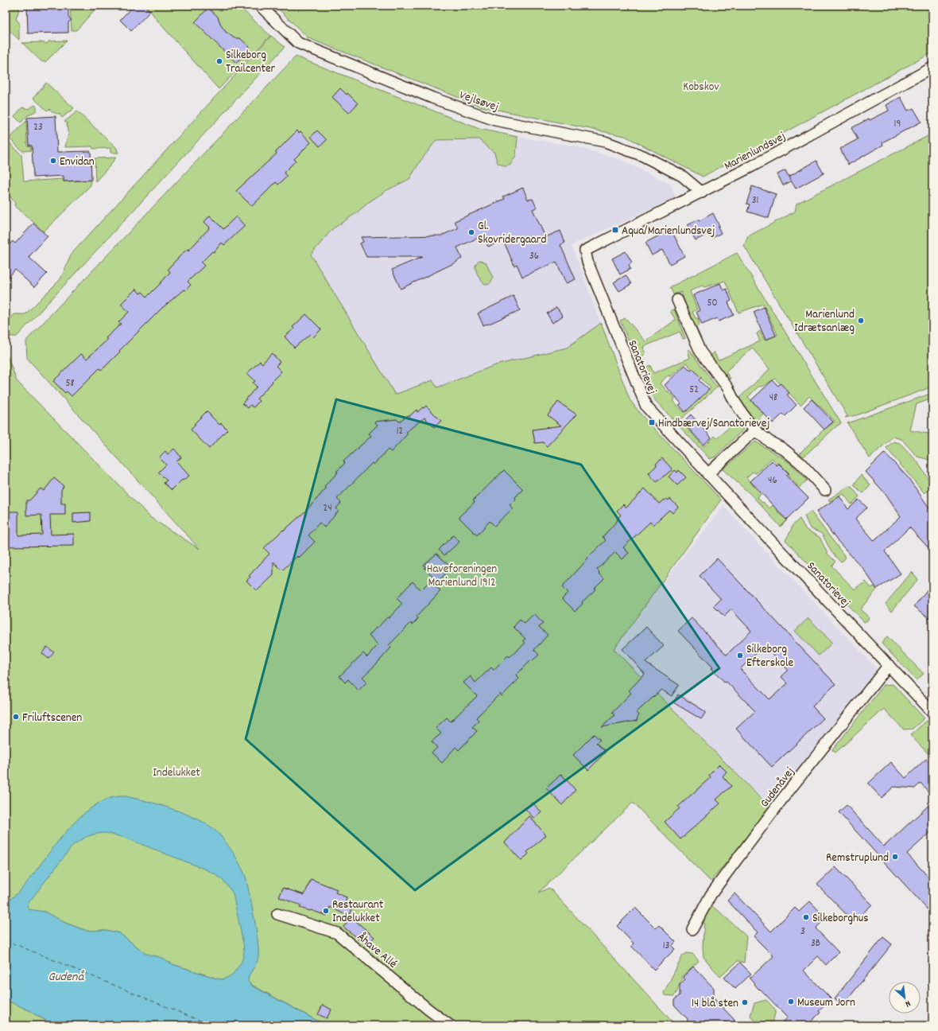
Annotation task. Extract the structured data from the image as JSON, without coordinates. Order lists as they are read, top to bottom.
{
  "streets": {
    "street": [
      "Vejlsøvej",
      "Marienlundsvej",
      "Sanatorievej",
      "Gudenåvej",
      "Åhave Allé"
    ]
  },
  "crossings": [
    ["Vejlsøvej", "Marienlundsvej"],
    ["Marienlundsvej", "Sanatorievej"],
    ["Sanatorievej", "Gudenåvej"]
  ],
  "water": ["Gudenå"],
  "parks": ["Kobskov", "Haveforeningen Marienlund 1912", "Indelukket"],
  "places": {
    "other": [
      "Silkeborg Trailcenter",
      "Envidan",
      "Gl. Skovridergaard",
      "Marienlund Idrætsanlæg",
      "Silkeborg Efterskole",
      "Friluftscenen",
      "Remstruplund",
      "Restaurant Indelukket",
      "Silkeborghus",
      "Museum Jorn",
      "14 blå sten"
    ],
    "transit": ["Aqua/Marienlundsvej", "Hindbærvej/Sanatorievej"]
  },
  "house_numbers": [
    "19",
    "23",
    "31",
    "36",
    "50",
    "58",
    "52",
    "48",
    "12",
    "46",
    "24",
    "3",
    "3B",
    "13"
  ],
  "north": "bottom right"
}
